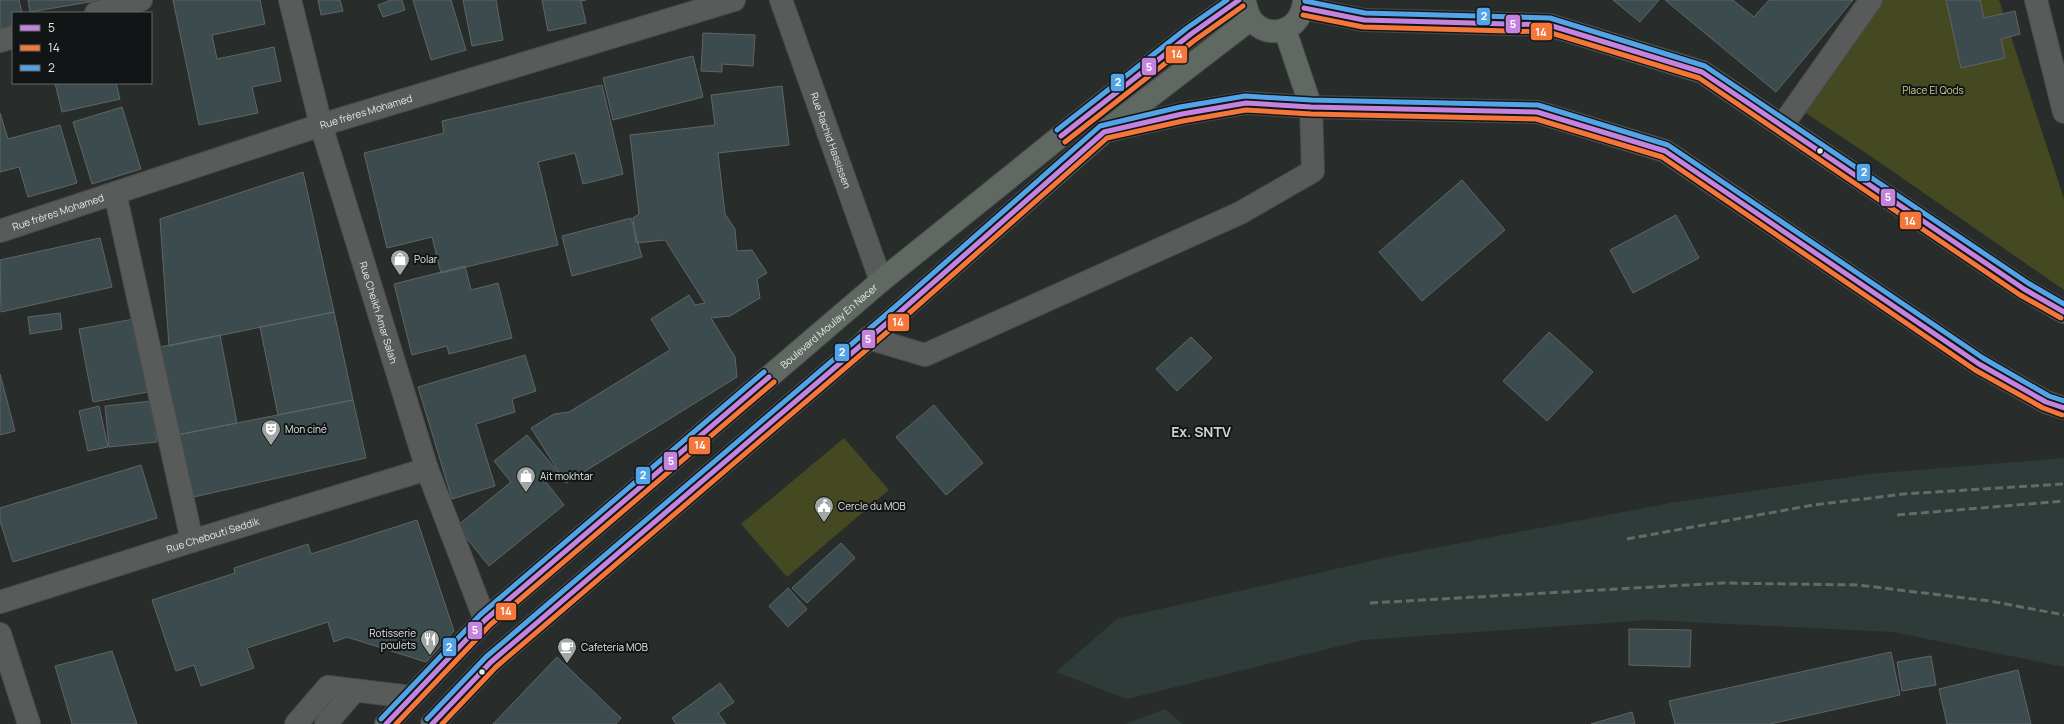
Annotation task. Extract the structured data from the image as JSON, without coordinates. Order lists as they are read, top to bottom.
{
  "streets": {
    "main road": ["Boulevard Moulay En Nacer"],
    "street": [
      "Rue frères Mohamed",
      "Rue Rachid Hassissen",
      "Rue Cheikh Amar Salah",
      "Rue Chebouti Seddik"
    ]
  },
  "crossings": [
    ["Rue frères Mohamed", "Rue Cheikh Amar Salah"],
    ["Rue Rachid Hassissen", "Boulevard Moulay En Nacer"],
    ["Rue Cheikh Amar Salah", "Boulevard Moulay En Nacer"],
    ["Rue Cheikh Amar Salah", "Rue Chebouti Seddik"]
  ],
  "districts": ["Ex. SNTV"],
  "parks": ["Place El Qods"],
  "places": {
    "shop": ["Polar", "Ait mokhtar"],
    "theatre": ["Mon ciné"],
    "public building": ["Cercle du MOB"],
    "restaurant": ["Rotisserie poulets"],
    "cafe": ["Cafeteria MOB"]
  },
  "lines": ["transit line 5", "transit line 2", "transit line 14"],
  "legend": ["5", "14", "2"]
}
